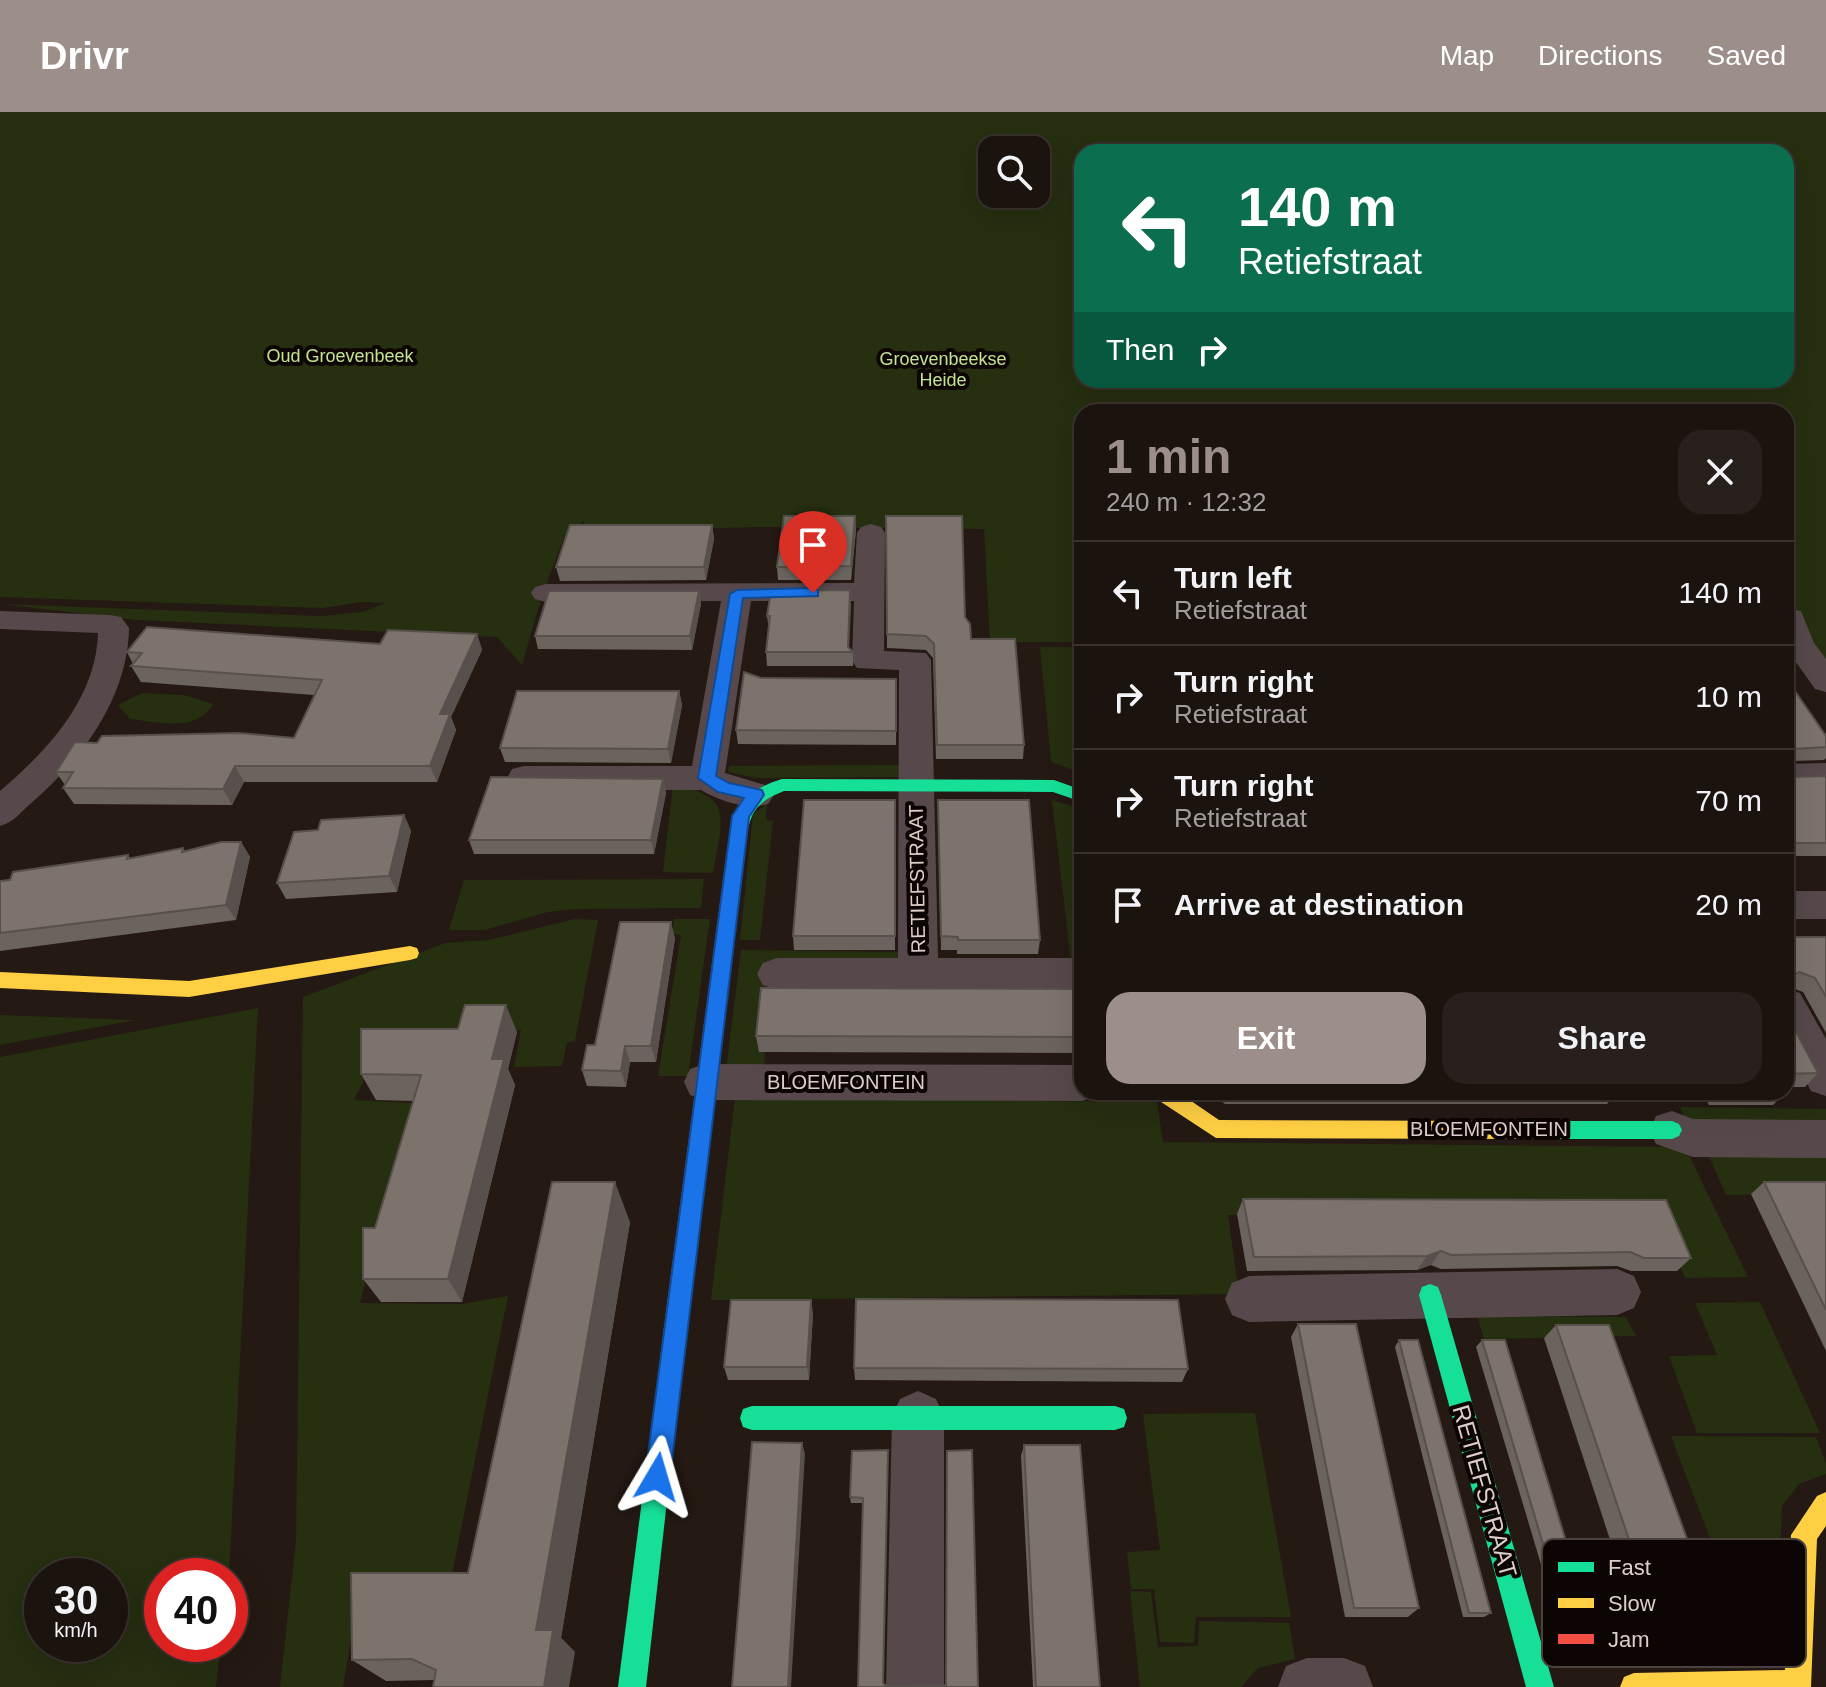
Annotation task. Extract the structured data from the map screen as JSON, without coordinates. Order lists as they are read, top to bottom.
{
  "streets": {
    "street": ["RETIEFSTRAAT", "BLOEMFONTEIN"]
  },
  "parks": ["Oud Groevenbeek", "Groevenbeekse Heide"],
  "legend": ["Fast", "Slow", "Jam"],
  "page": {
    "header": "Drivr",
    "nav": ["Map", "Directions", "Saved"],
    "turn": ["140 m", "Retiefstraat"],
    "then": "Then",
    "heading": ["1 min", "240 m · 12:32"],
    "list": [
      {
        "name": "Turn left",
        "note": "Retiefstraat",
        "value": "140 m"
      },
      {
        "name": "Turn right",
        "note": "Retiefstraat",
        "value": "10 m"
      },
      {
        "name": "Turn right",
        "note": "Retiefstraat",
        "value": "70 m"
      },
      {
        "name": "Arrive at destination",
        "value": "20 m"
      }
    ],
    "buttons": ["Exit", "Share"],
    "speed": "30 km/h",
    "limit": "40"
  }
}
